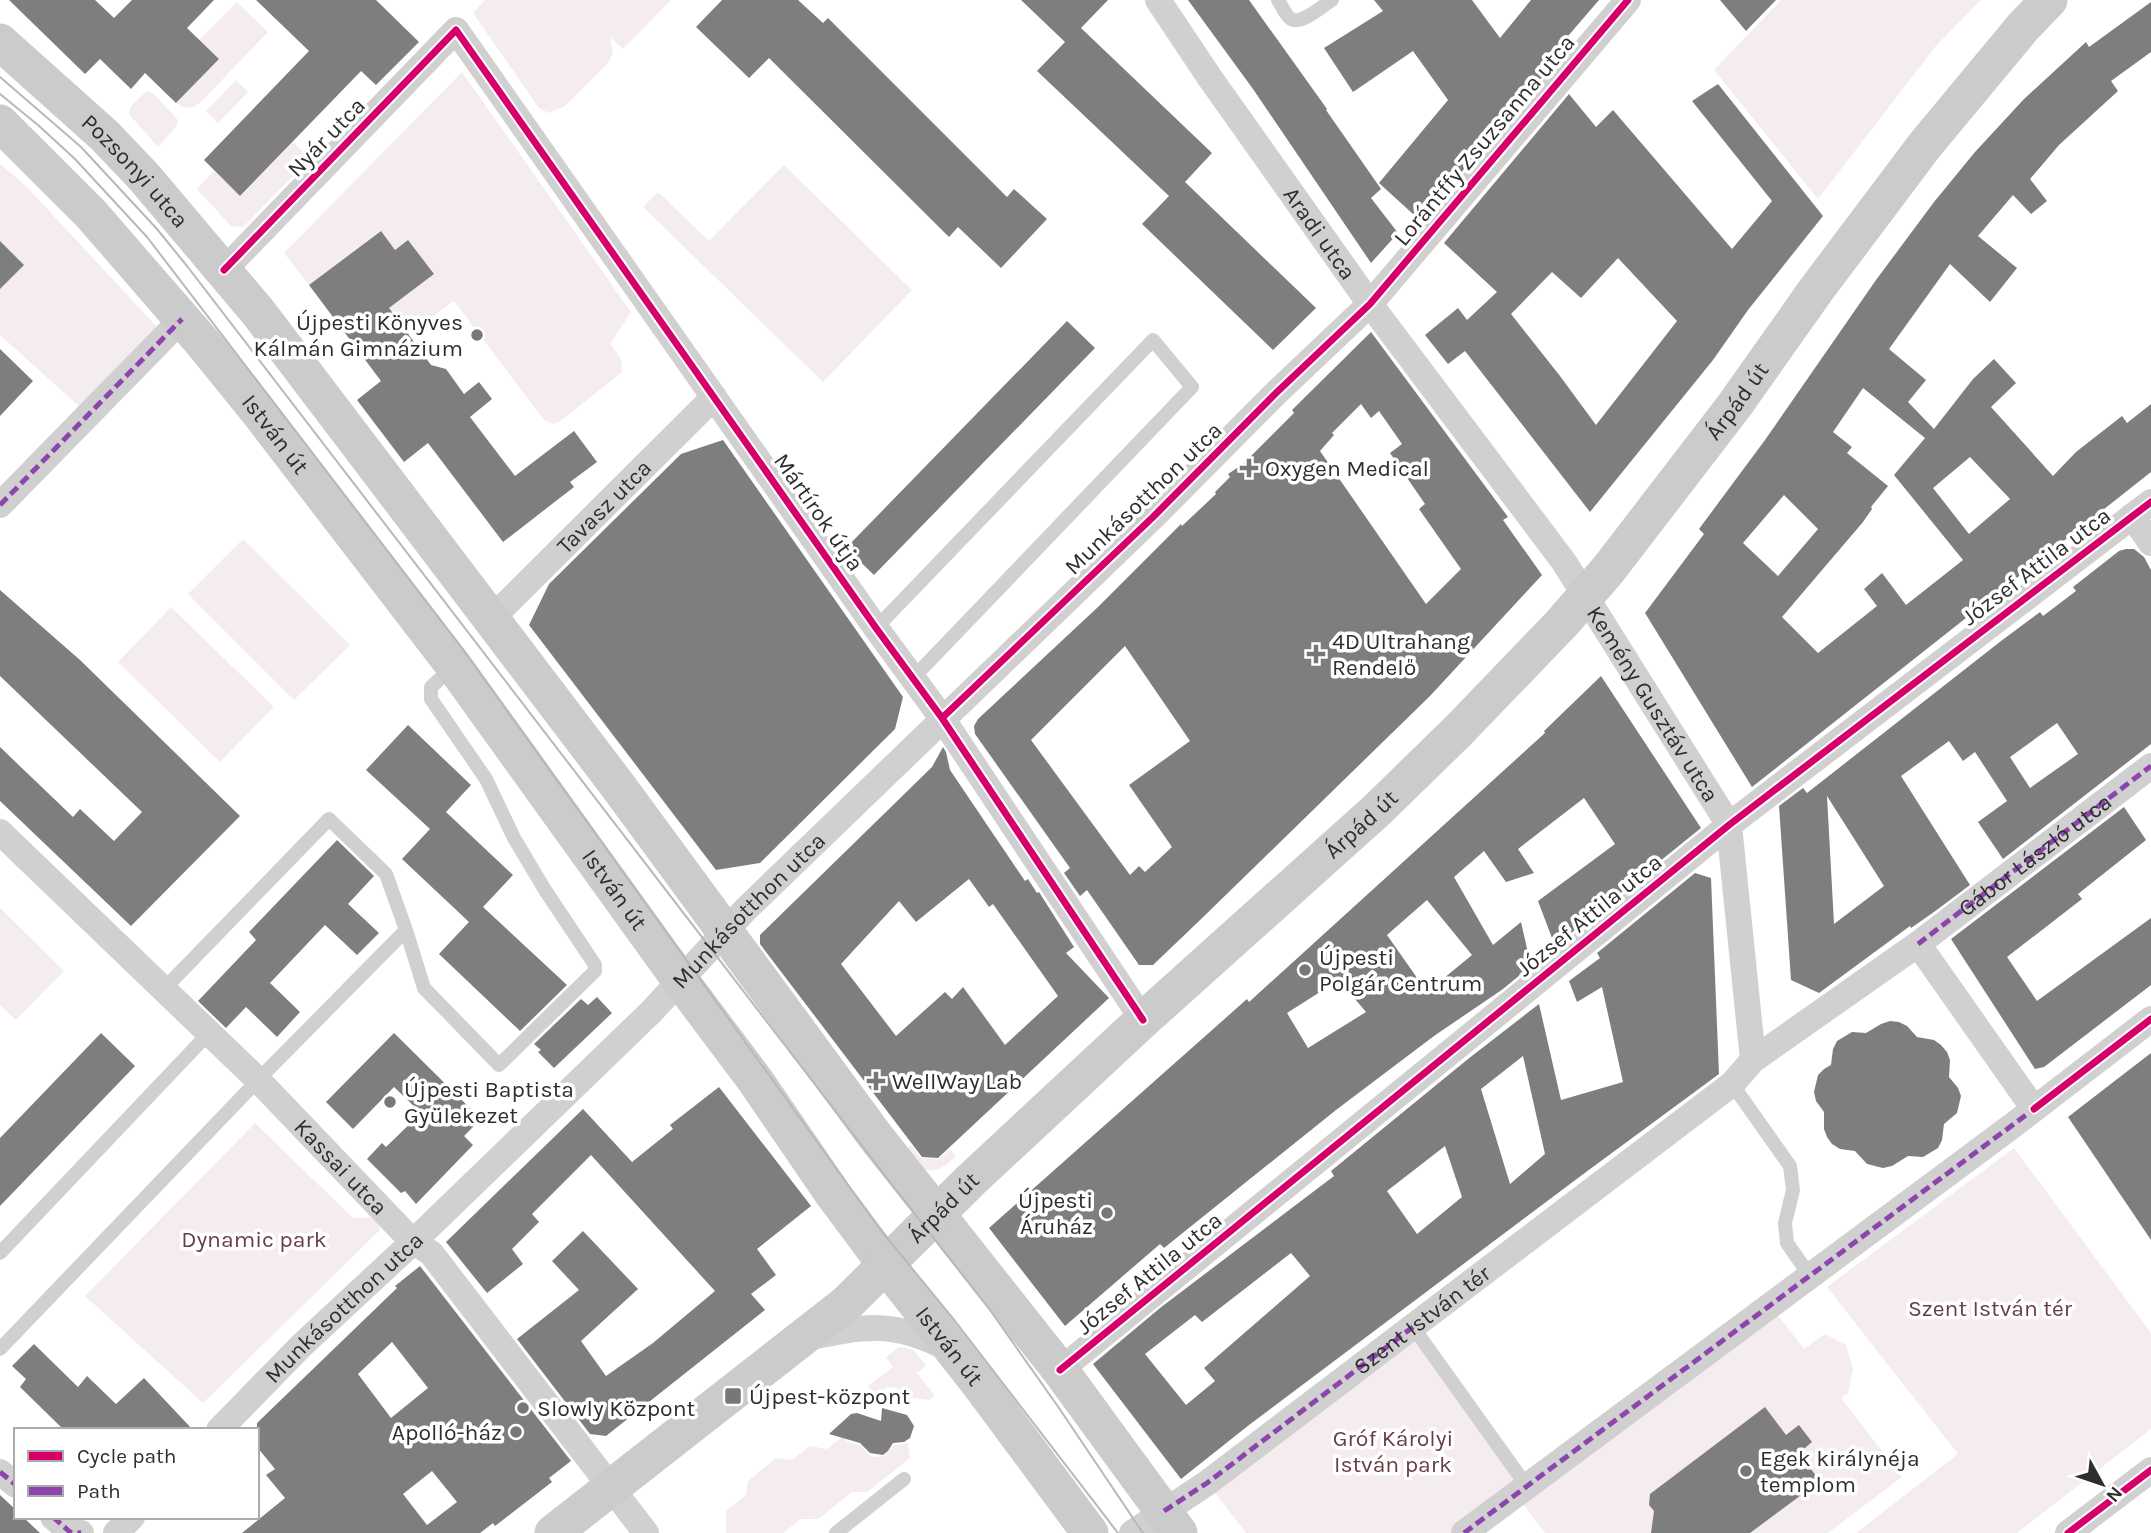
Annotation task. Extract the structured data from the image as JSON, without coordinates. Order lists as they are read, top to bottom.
{
  "streets": {
    "main road": ["Pozsonyi utca", "Árpád út", "István út"],
    "street": [
      "Nyár utca",
      "Lorántffy Zsuzsanna utca",
      "Aradi utca",
      "Munkásotthon utca",
      "Tavasz utca",
      "Mártírok útja",
      "József Attila utca",
      "Kemény Gusztáv utca",
      "Gábor László utca",
      "Kassai utca",
      "Szent István tér"
    ]
  },
  "crossings": [
    ["Nyár utca", "Pozsonyi utca"],
    ["Nyár utca", "Mártírok útja"],
    ["Lorántffy Zsuzsanna utca", "Aradi utca"],
    ["Lorántffy Zsuzsanna utca", "Munkásotthon utca"],
    ["Pozsonyi utca", "Tavasz utca"],
    ["Aradi utca", "Árpád út"],
    ["Aradi utca", "Munkásotthon utca"],
    ["Aradi utca", "Kemény Gusztáv utca"],
    ["Árpád út", "István út"],
    ["Árpád út", "Mártírok útja"],
    ["Árpád út", "Kemény Gusztáv utca"],
    ["Árpád út", "Kassai utca"],
    ["István út", "Munkásotthon utca"],
    ["Munkásotthon utca", "Mártírok útja"],
    ["Munkásotthon utca", "Kassai utca"],
    ["Tavasz utca", "Mártírok útja"],
    ["József Attila utca", "Kemény Gusztáv utca"],
    ["Kemény Gusztáv utca", "Szent István tér"],
    ["Gábor László utca", "Szent István tér"]
  ],
  "parks": ["Dynamic park", "Szent István tér", "Gróf Károlyi István park"],
  "places": {
    "other": [
      "Újpesti Könyves Kálmán Gimnázium",
      "Újpesti Polgár Centrum",
      "Újpesti Baptista Gyülekezet",
      "Újpesti Áruház",
      "Slowly Központ",
      "Apolló-ház",
      "Egek királynéja templom"
    ],
    "health": ["Oxygen Medical", "4D Ultrahang Rendelő", "WellWay Lab"],
    "transit": ["Újpest-központ"]
  },
  "legend": ["Cycle path", "Path"],
  "north": "bottom right"
}
